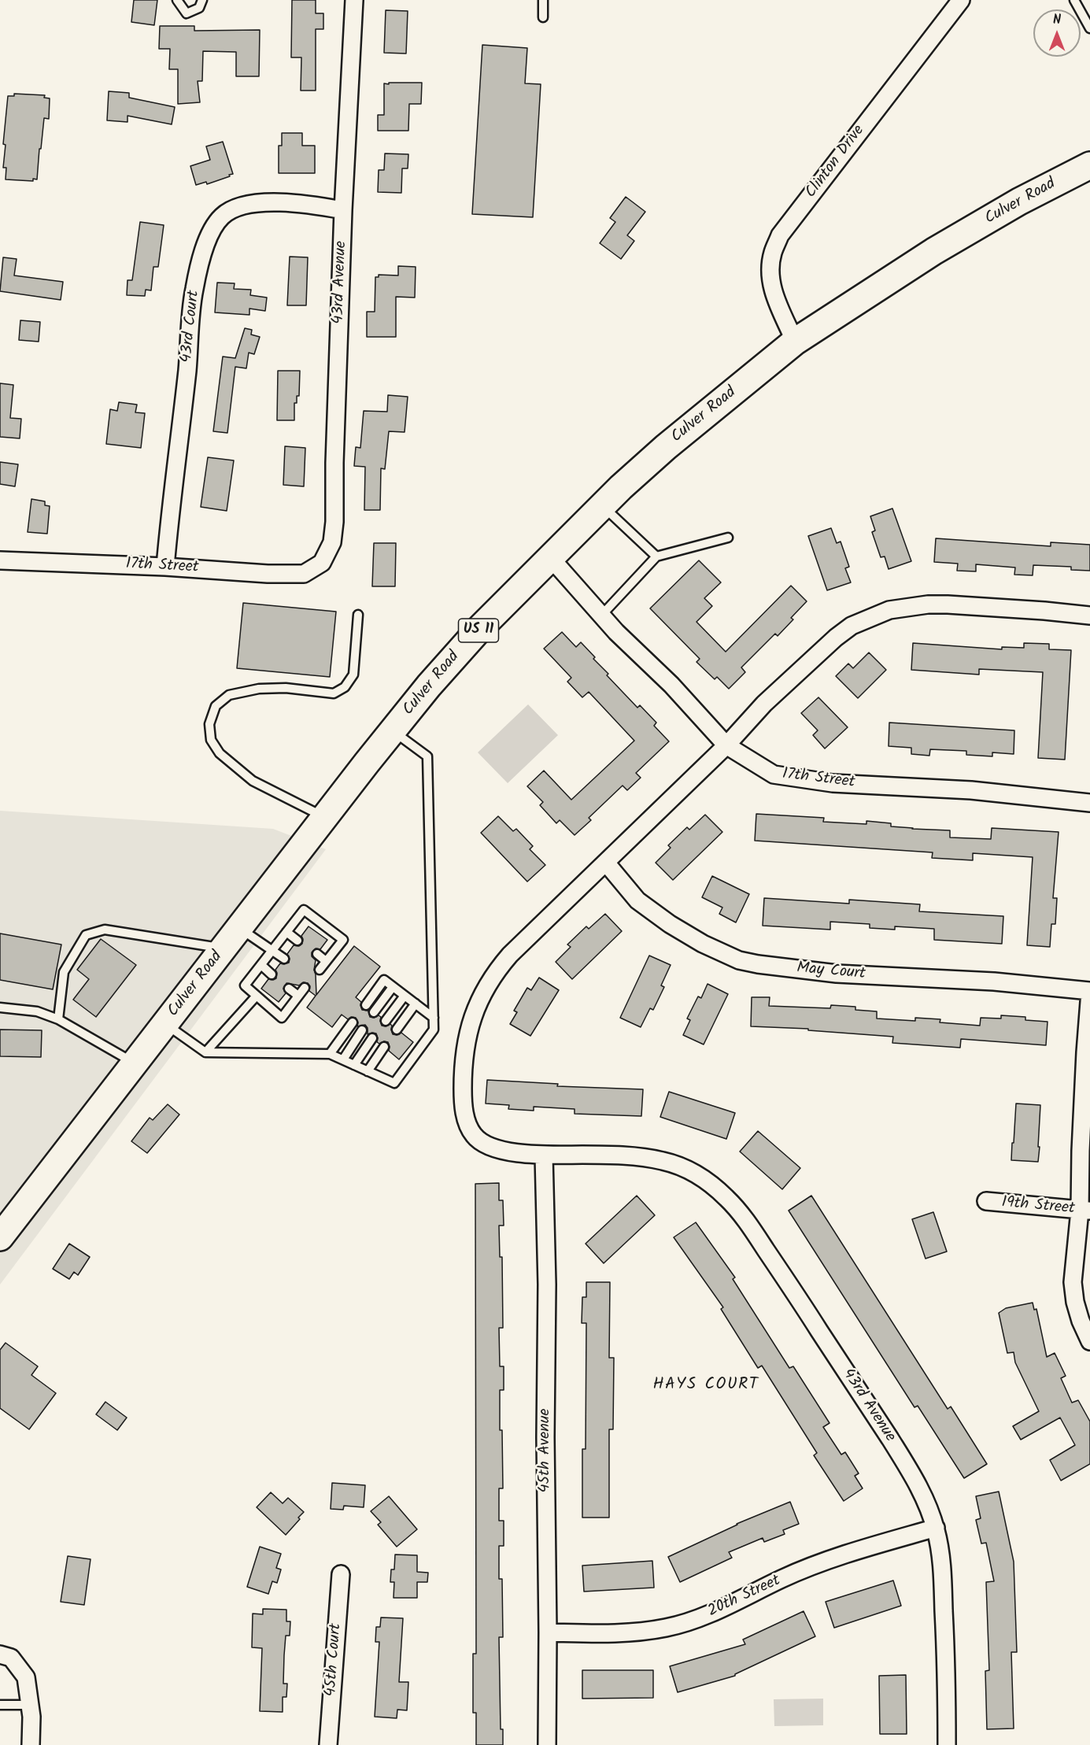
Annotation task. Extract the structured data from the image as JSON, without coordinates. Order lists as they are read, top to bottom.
{
  "streets": {
    "main road": ["Culver Road", "US 11"],
    "street": [
      "Clinton Drive",
      "43rd Avenue",
      "43rd Court",
      "17th Street",
      "May Court",
      "19th Street",
      "45th Avenue",
      "20th Street",
      "45th Court"
    ]
  },
  "crossings": [
    ["Clinton Drive", "Culver Road"],
    ["Culver Road", "17th Street"],
    ["43rd Avenue", "43rd Court"],
    ["43rd Avenue", "17th Street"],
    ["43rd Avenue", "May Court"],
    ["43rd Avenue", "45th Avenue"],
    ["43rd Avenue", "20th Street"],
    ["43rd Court", "17th Street"],
    ["45th Avenue", "20th Street"]
  ],
  "districts": ["HAYS COURT"],
  "north": "top"
}
